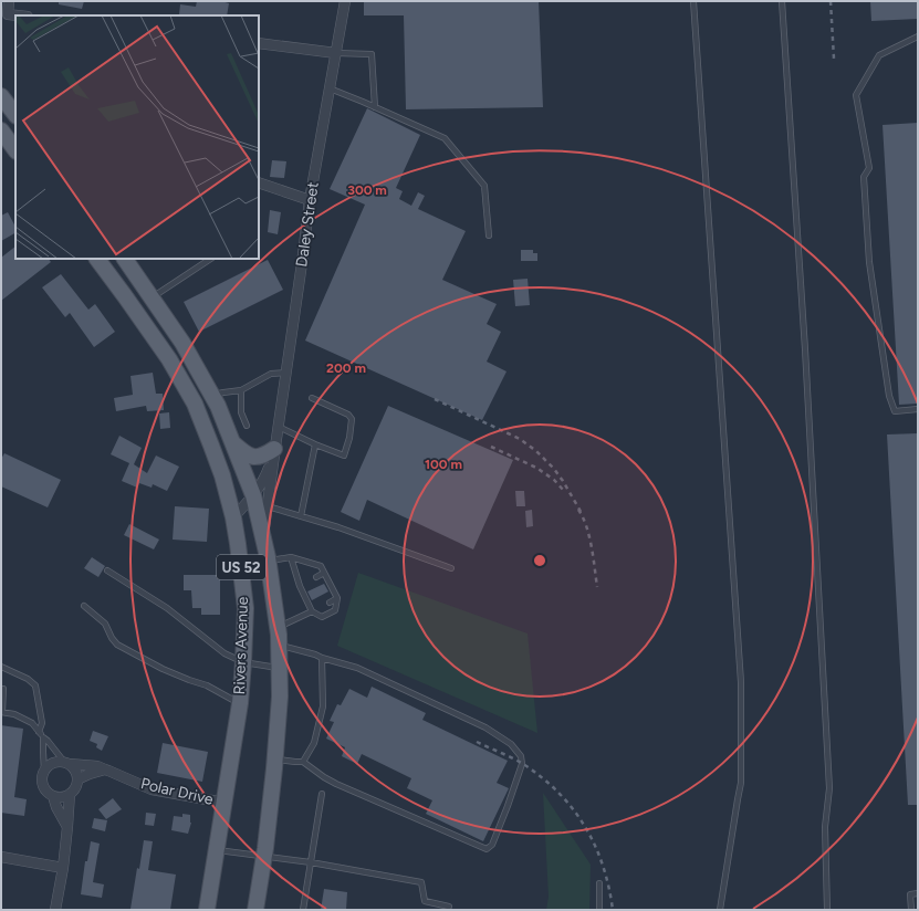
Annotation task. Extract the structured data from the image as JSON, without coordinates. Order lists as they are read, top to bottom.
{
  "streets": {
    "main road": ["US 52", "Rivers Avenue"],
    "street": ["Daley Street", "Polar Drive"]
  },
  "crossings": [
    ["Daley Street", "Rivers Avenue"],
    ["Rivers Avenue", "Polar Drive"]
  ],
  "rings": ["300 m", "200 m", "100 m"]
}
